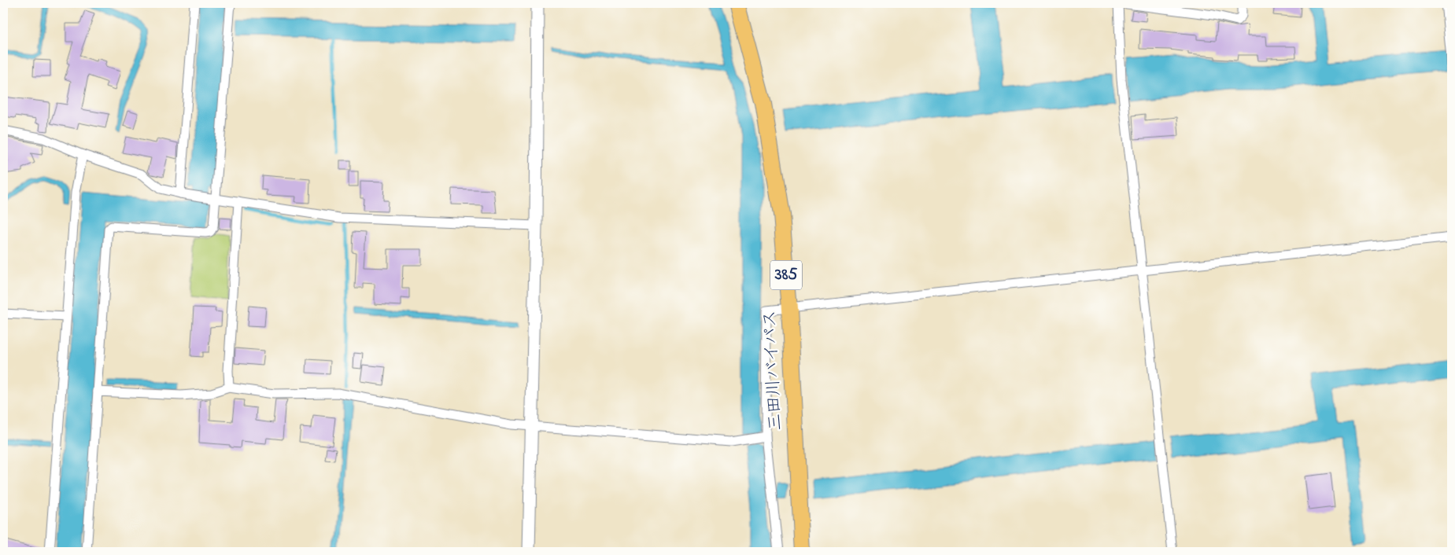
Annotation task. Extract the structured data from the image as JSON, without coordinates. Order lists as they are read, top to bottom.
{
  "streets": {
    "highway": ["385", "三田川バイパス"]
  }
}
